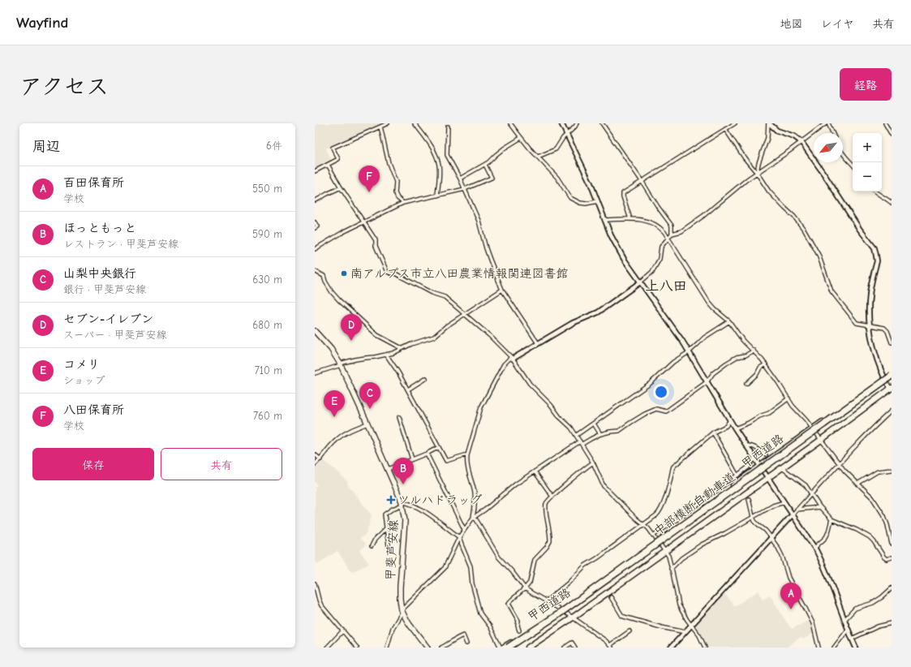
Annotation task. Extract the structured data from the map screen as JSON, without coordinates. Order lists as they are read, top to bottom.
{
  "streets": {
    "highway": ["甲西道路", "中部横断自動車道"],
    "main road": ["甲斐芦安線"]
  },
  "districts": ["上八田"],
  "places": {
    "other": ["南アルプス市立八田農業情報関連図書館"],
    "health": ["ツルハドラッグ"]
  },
  "north": "bottom left",
  "page": {
    "header": "Wayfind",
    "nav": ["地図", "レイヤ", "共有"],
    "title": "アクセス",
    "buttons": [
      "経路",
      ["保存", "共有"]
    ],
    "heading": ["周辺", "6件"],
    "map_buttons": ["+", "−"],
    "list": [
      {
        "mark": "A",
        "name": "百田保育所",
        "note": "学校",
        "value": "550 m"
      },
      {
        "mark": "B",
        "name": "ほっともっと",
        "note": "レストラン · 甲斐芦安線",
        "value": "590 m"
      },
      {
        "mark": "C",
        "name": "山梨中央銀行",
        "note": "銀行 · 甲斐芦安線",
        "value": "630 m"
      },
      {
        "mark": "D",
        "name": "セブン-イレブン",
        "note": "スーパー · 甲斐芦安線",
        "value": "680 m"
      },
      {
        "mark": "E",
        "name": "コメリ",
        "note": "ショップ",
        "value": "710 m"
      },
      {
        "mark": "F",
        "name": "八田保育所",
        "note": "学校",
        "value": "760 m"
      }
    ],
    "pins": [
      "F",
      "D",
      "C",
      "E",
      "B",
      "A"
    ]
  }
}
